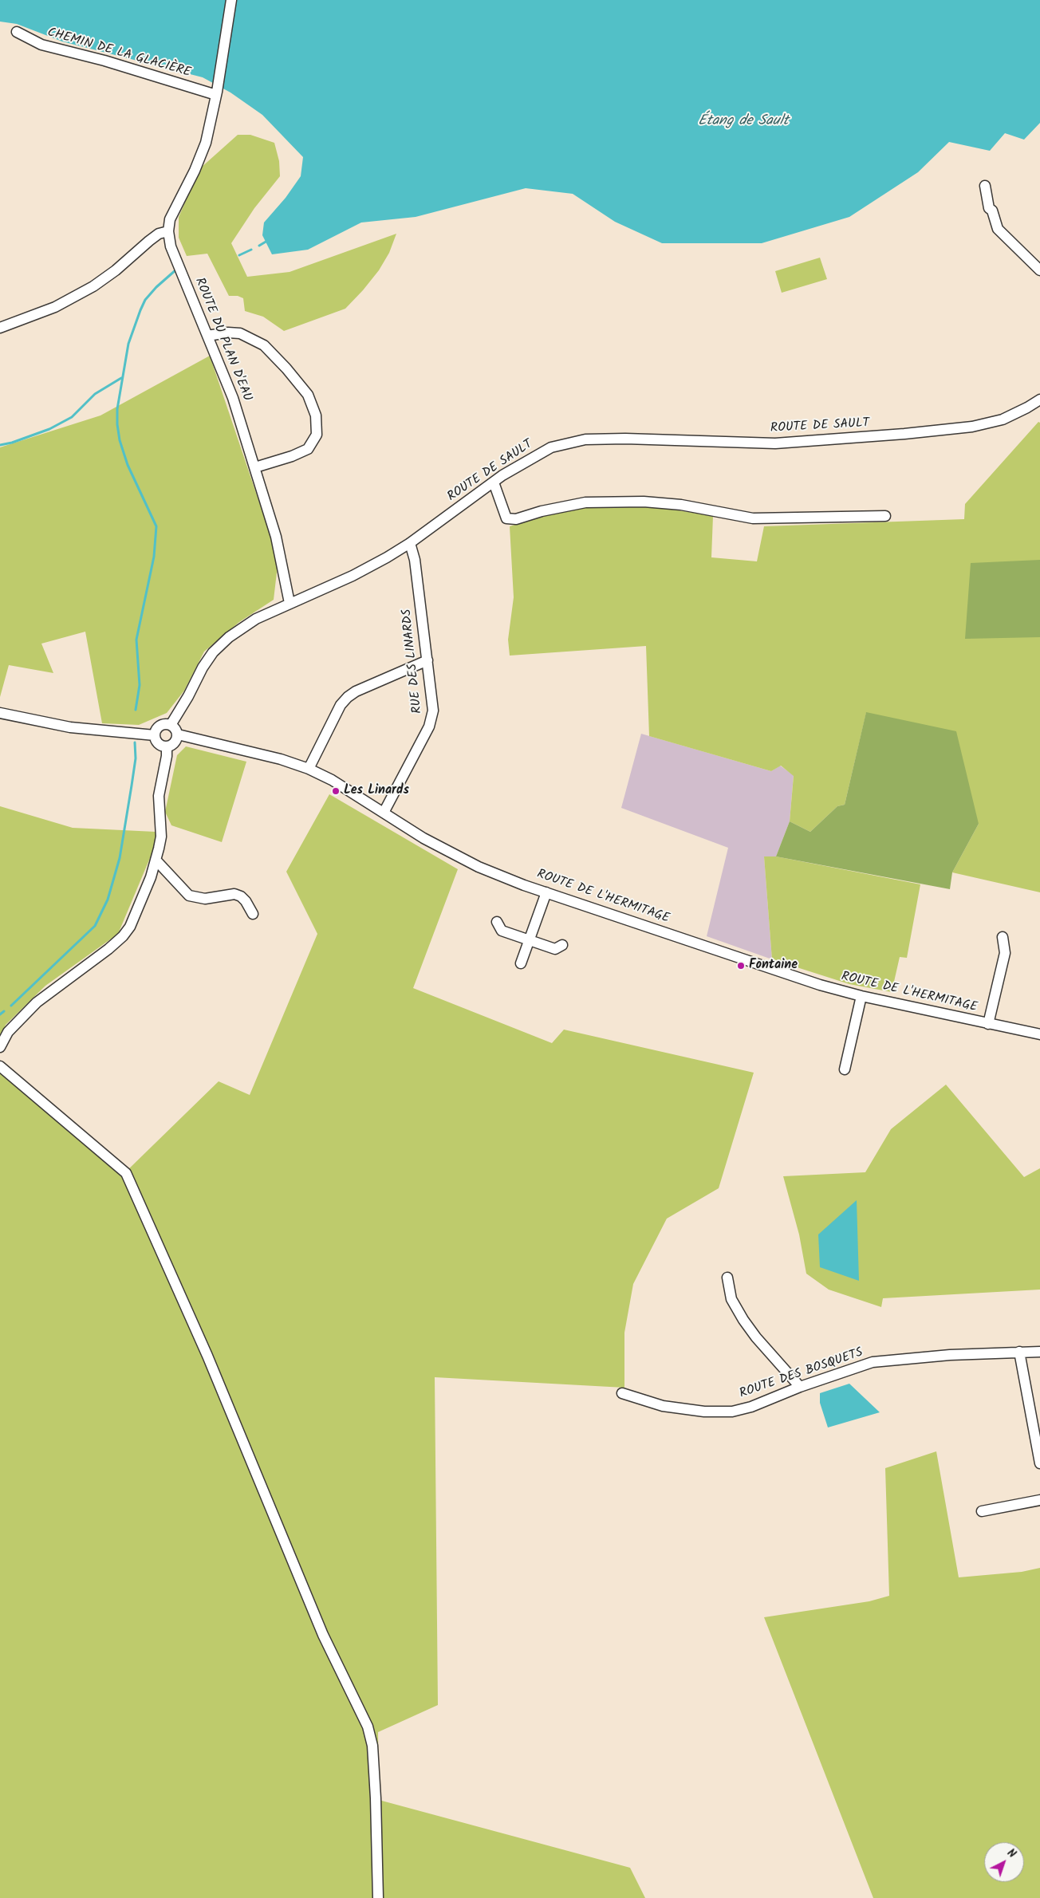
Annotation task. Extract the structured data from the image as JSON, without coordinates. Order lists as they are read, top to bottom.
{
  "streets": {
    "street": [
      "CHEMIN DE LA GLACIÈRE",
      "ROUTE DU PLAN D'EAU",
      "ROUTE DE SAULT",
      "RUE DES LINARDS",
      "ROUTE DE L'HERMITAGE",
      "ROUTE DES BOSQUETS"
    ]
  },
  "crossings": [
    ["CHEMIN DE LA GLACIÈRE", "ROUTE DU PLAN D'EAU"],
    ["ROUTE DU PLAN D'EAU", "ROUTE DE SAULT"],
    ["ROUTE DE SAULT", "RUE DES LINARDS"],
    ["ROUTE DE SAULT", "ROUTE DE L'HERMITAGE"],
    ["RUE DES LINARDS", "ROUTE DE L'HERMITAGE"]
  ],
  "water": ["Étang de Sault"],
  "places": ["Les Linards", "Fontaine"],
  "north": "top right"
}
